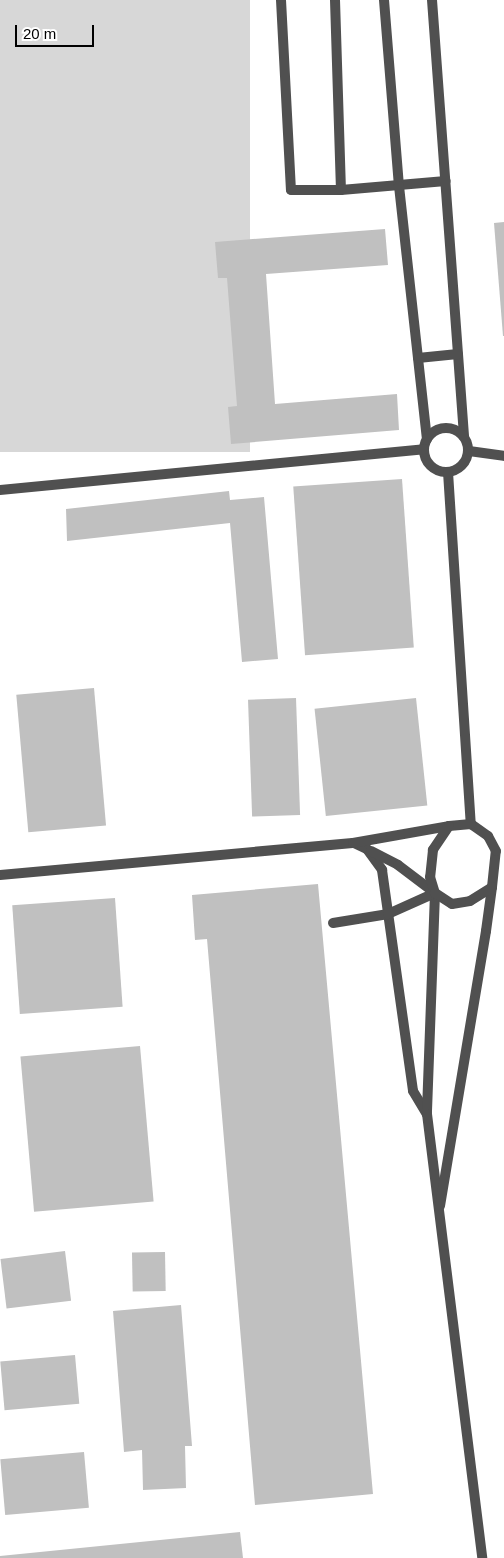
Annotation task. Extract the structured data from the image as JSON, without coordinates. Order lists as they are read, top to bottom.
{
  "scale_bar": "20 m"
}
